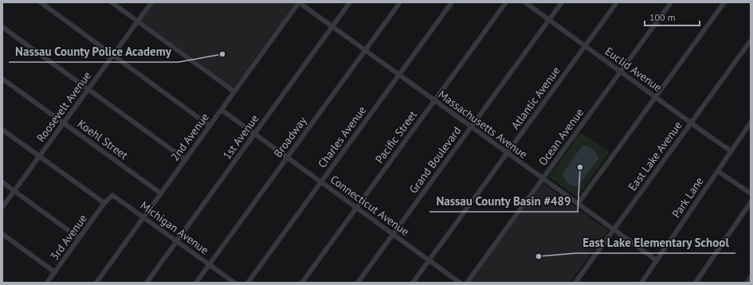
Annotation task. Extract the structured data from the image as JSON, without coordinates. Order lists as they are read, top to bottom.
{
  "streets": {
    "street": [
      "Euclid Avenue",
      "Atlantic Avenue",
      "Roosevelt Avenue",
      "Massachusetts Avenue",
      "2nd Avenue",
      "1st Avenue",
      "Broadway",
      "Charles Avenue",
      "Pacific Street",
      "Ocean Avenue",
      "Koehl Street",
      "East Lake Avenue",
      "Grand Boulevard",
      "Park Lane",
      "Connecticut Avenue",
      "Michigan Avenue",
      "3rd Avenue"
    ]
  },
  "crossings": [
    ["Euclid Avenue", "Atlantic Avenue"],
    ["Euclid Avenue", "Ocean Avenue"],
    ["Euclid Avenue", "East Lake Avenue"],
    ["Euclid Avenue", "Grand Boulevard"],
    ["Euclid Avenue", "Park Lane"],
    ["Atlantic Avenue", "Massachusetts Avenue"],
    ["Atlantic Avenue", "Connecticut Avenue"],
    ["Roosevelt Avenue", "Koehl Street"],
    ["Massachusetts Avenue", "2nd Avenue"],
    ["Massachusetts Avenue", "1st Avenue"],
    ["Massachusetts Avenue", "Broadway"],
    ["Massachusetts Avenue", "Charles Avenue"],
    ["Massachusetts Avenue", "Pacific Street"],
    ["Massachusetts Avenue", "Ocean Avenue"],
    ["Massachusetts Avenue", "East Lake Avenue"],
    ["Massachusetts Avenue", "Grand Boulevard"],
    ["Massachusetts Avenue", "Park Lane"],
    ["2nd Avenue", "Koehl Street"],
    ["2nd Avenue", "Connecticut Avenue"],
    ["2nd Avenue", "Michigan Avenue"],
    ["1st Avenue", "Connecticut Avenue"],
    ["1st Avenue", "Michigan Avenue"],
    ["Broadway", "Connecticut Avenue"],
    ["Broadway", "Michigan Avenue"],
    ["Charles Avenue", "Connecticut Avenue"],
    ["Pacific Street", "Connecticut Avenue"],
    ["Grand Boulevard", "Connecticut Avenue"],
    ["Michigan Avenue", "3rd Avenue"]
  ],
  "places": ["Nassau County Police Academy", "Nassau County Basin #489", "East Lake Elementary School"],
  "scale_bar": "100 m"
}
